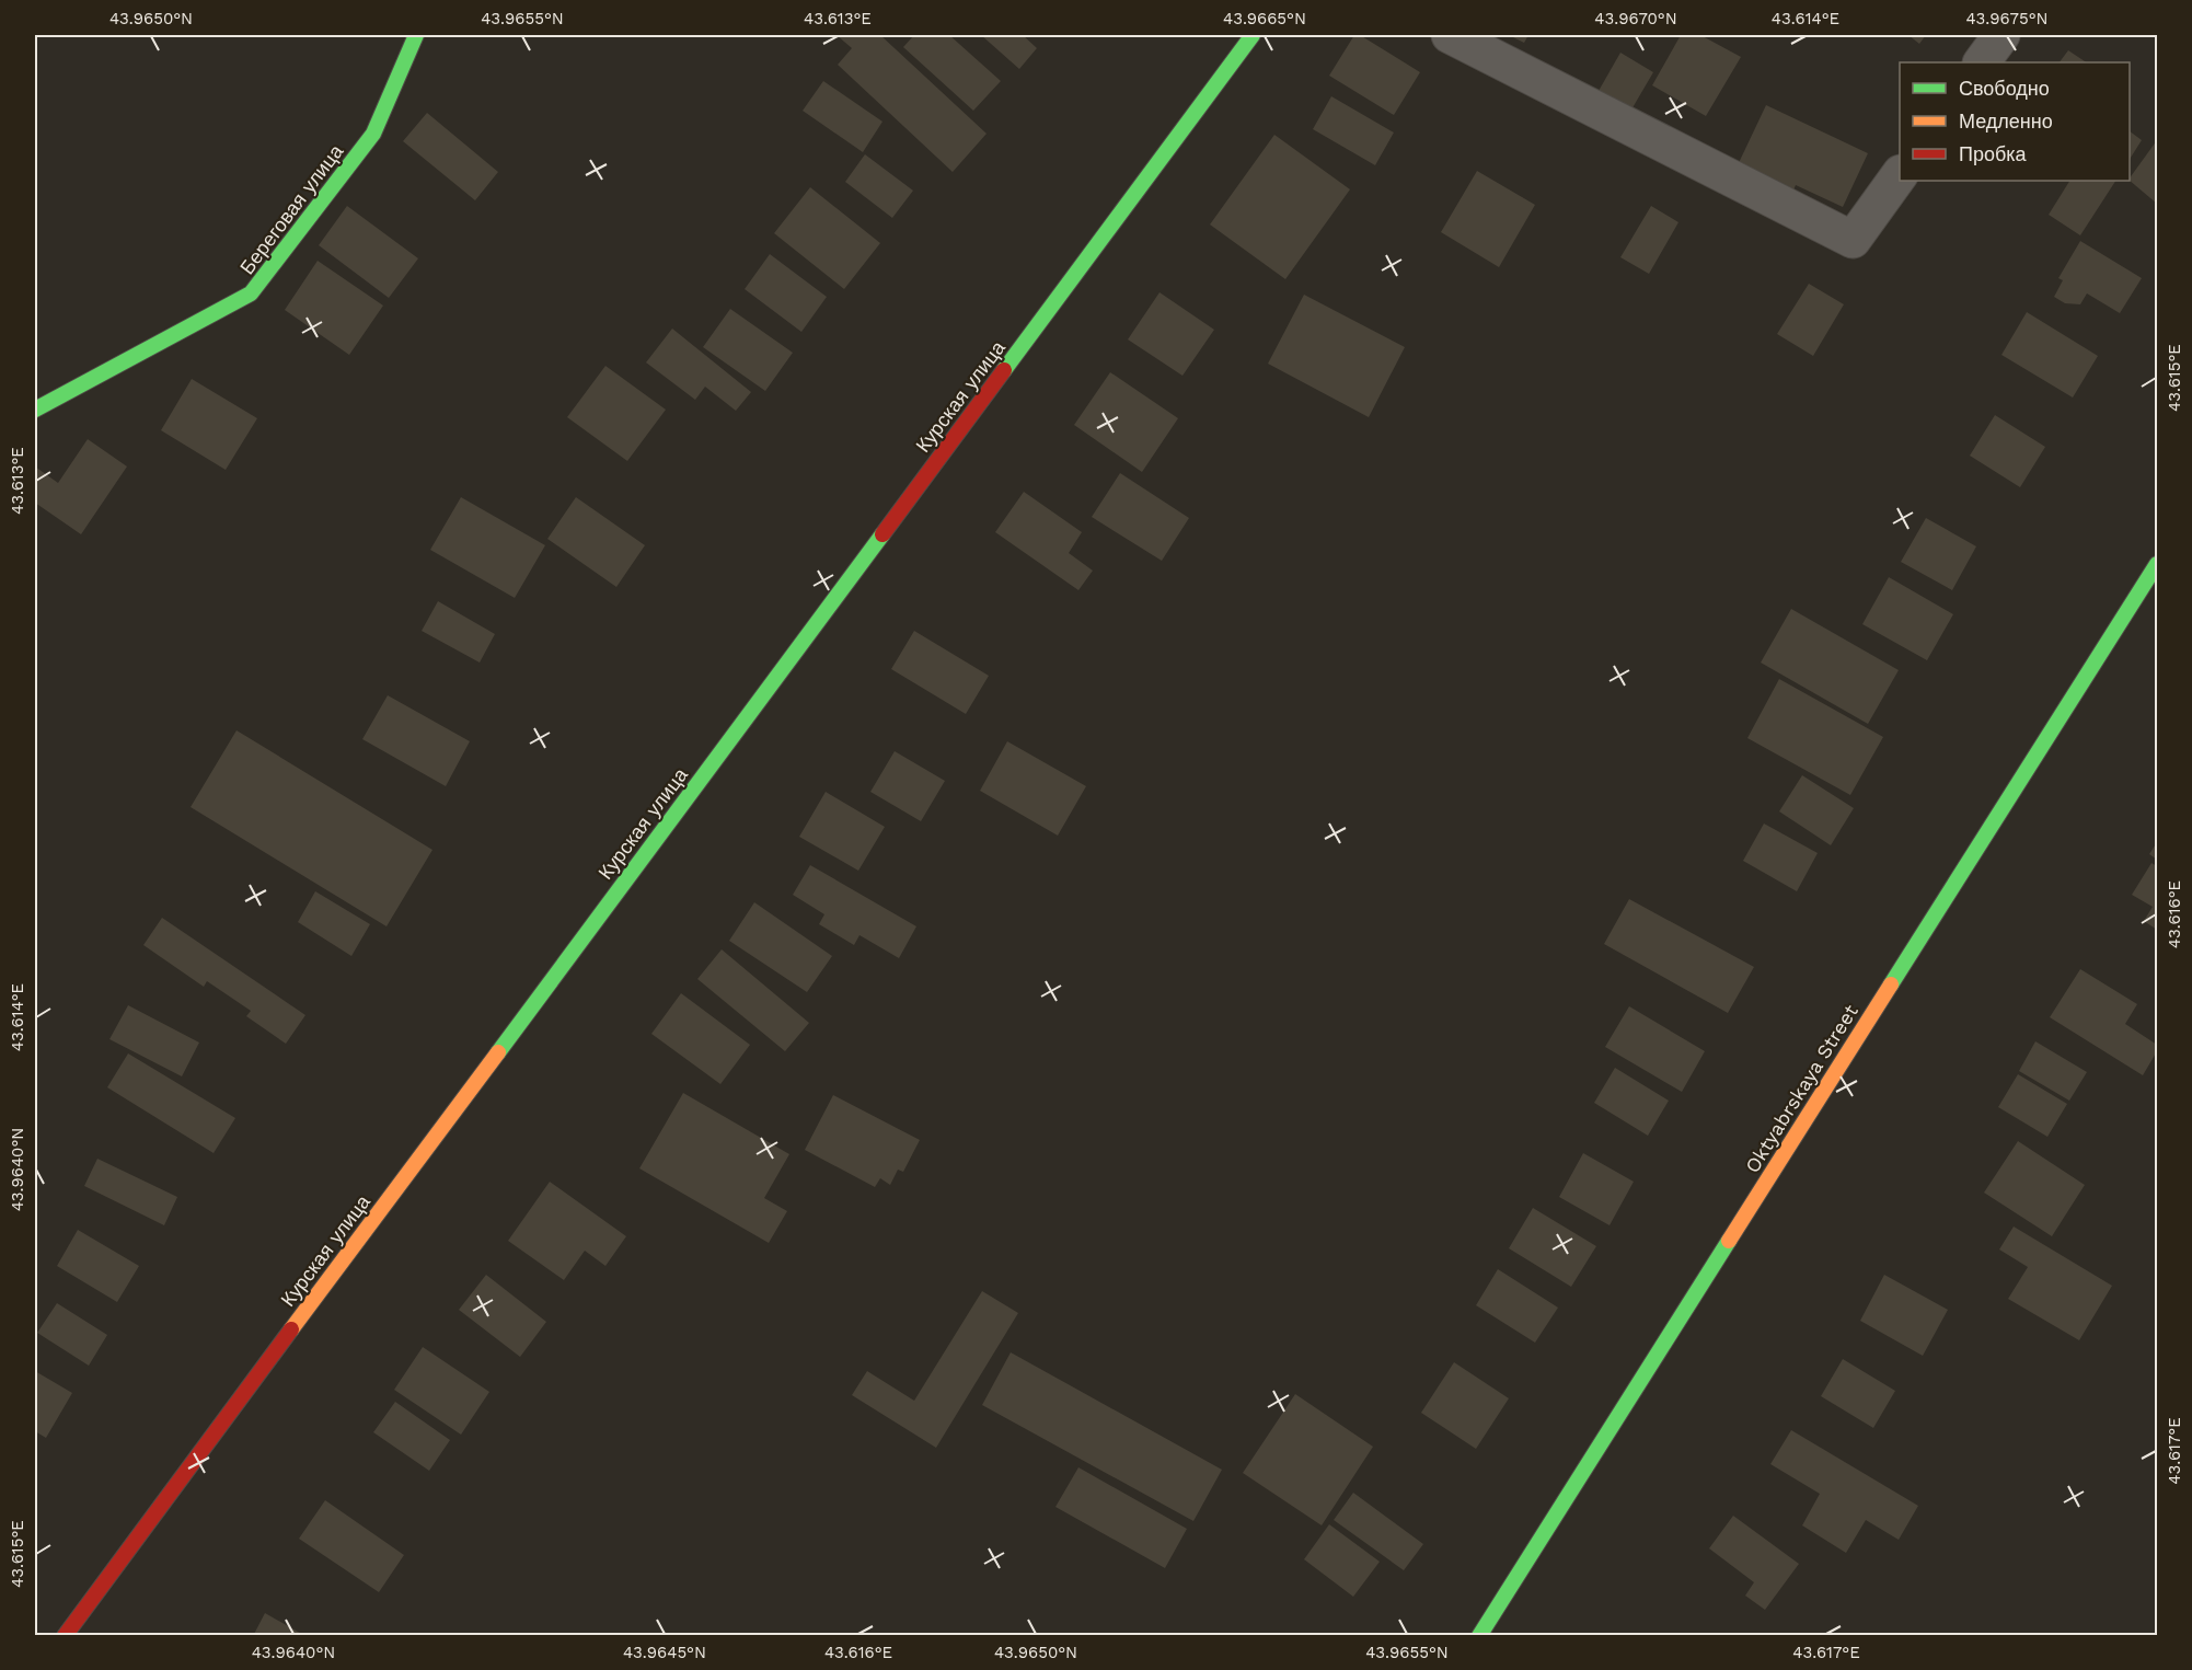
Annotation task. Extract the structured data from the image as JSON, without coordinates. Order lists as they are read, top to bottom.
{
  "streets": {
    "street": ["Береговая улица", "Курская улица", "Oktyabrskaya Street"]
  },
  "legend": ["Свободно", "Медленно", "Пробка"],
  "coordinates": [
    "43.9650°N",
    "43.9655°N",
    "43.613°E",
    "43.9665°N",
    "43.9670°N",
    "43.614°E",
    "43.9675°N",
    "43.615°E",
    "43.616°E",
    "43.9640°N",
    "43.617°E",
    "43.9645°N"
  ]
}
